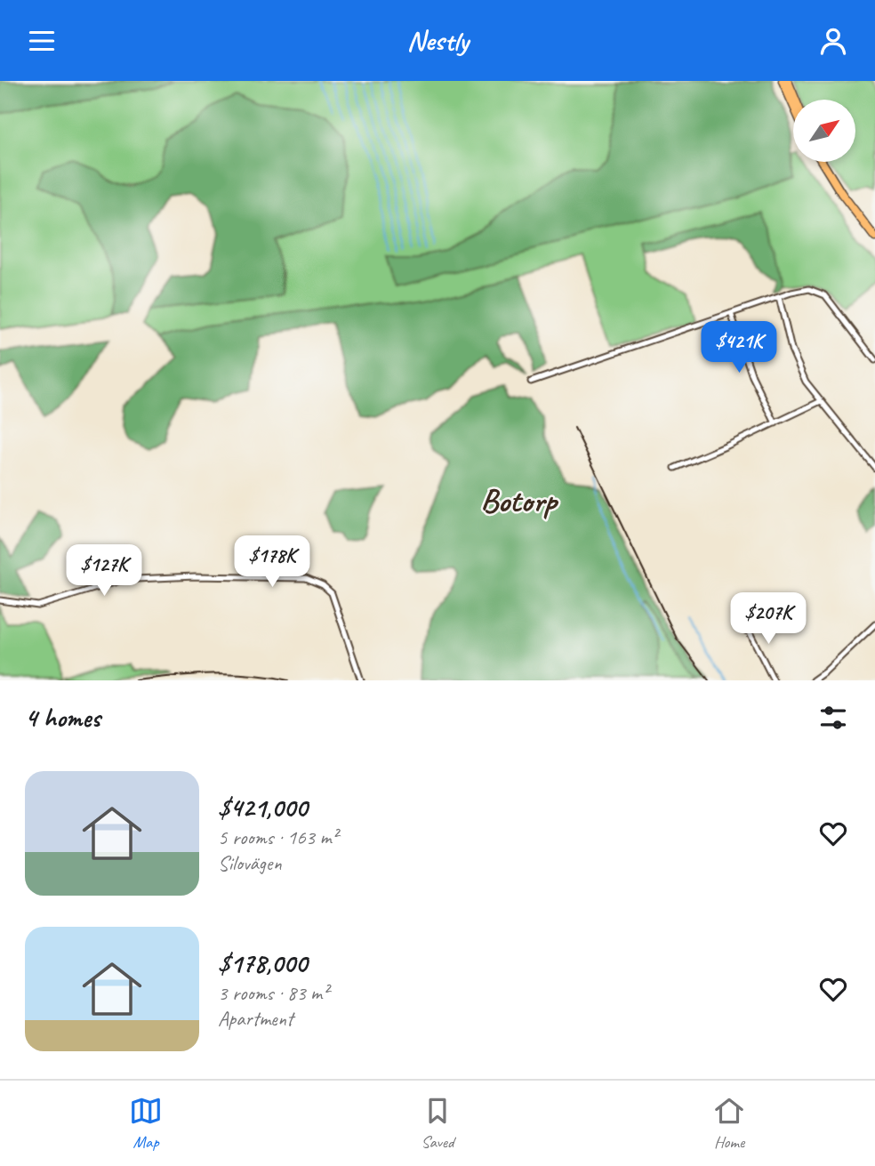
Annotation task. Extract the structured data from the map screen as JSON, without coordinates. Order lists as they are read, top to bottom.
{
  "districts": ["Botorp"],
  "north": "top right",
  "page": {
    "header": "Nestly",
    "price": [
      "$421K",
      "$178K",
      "$127K",
      "$207K"
    ],
    "heading": "4 homes",
    "list": [
      {
        "name": "$421,000",
        "note": "5 rooms · 163 m² · Silovägen"
      },
      {
        "name": "$178,000",
        "note": "3 rooms · 83 m² · Apartment"
      }
    ],
    "tabs": ["Map", "Saved", "Home"]
  }
}
